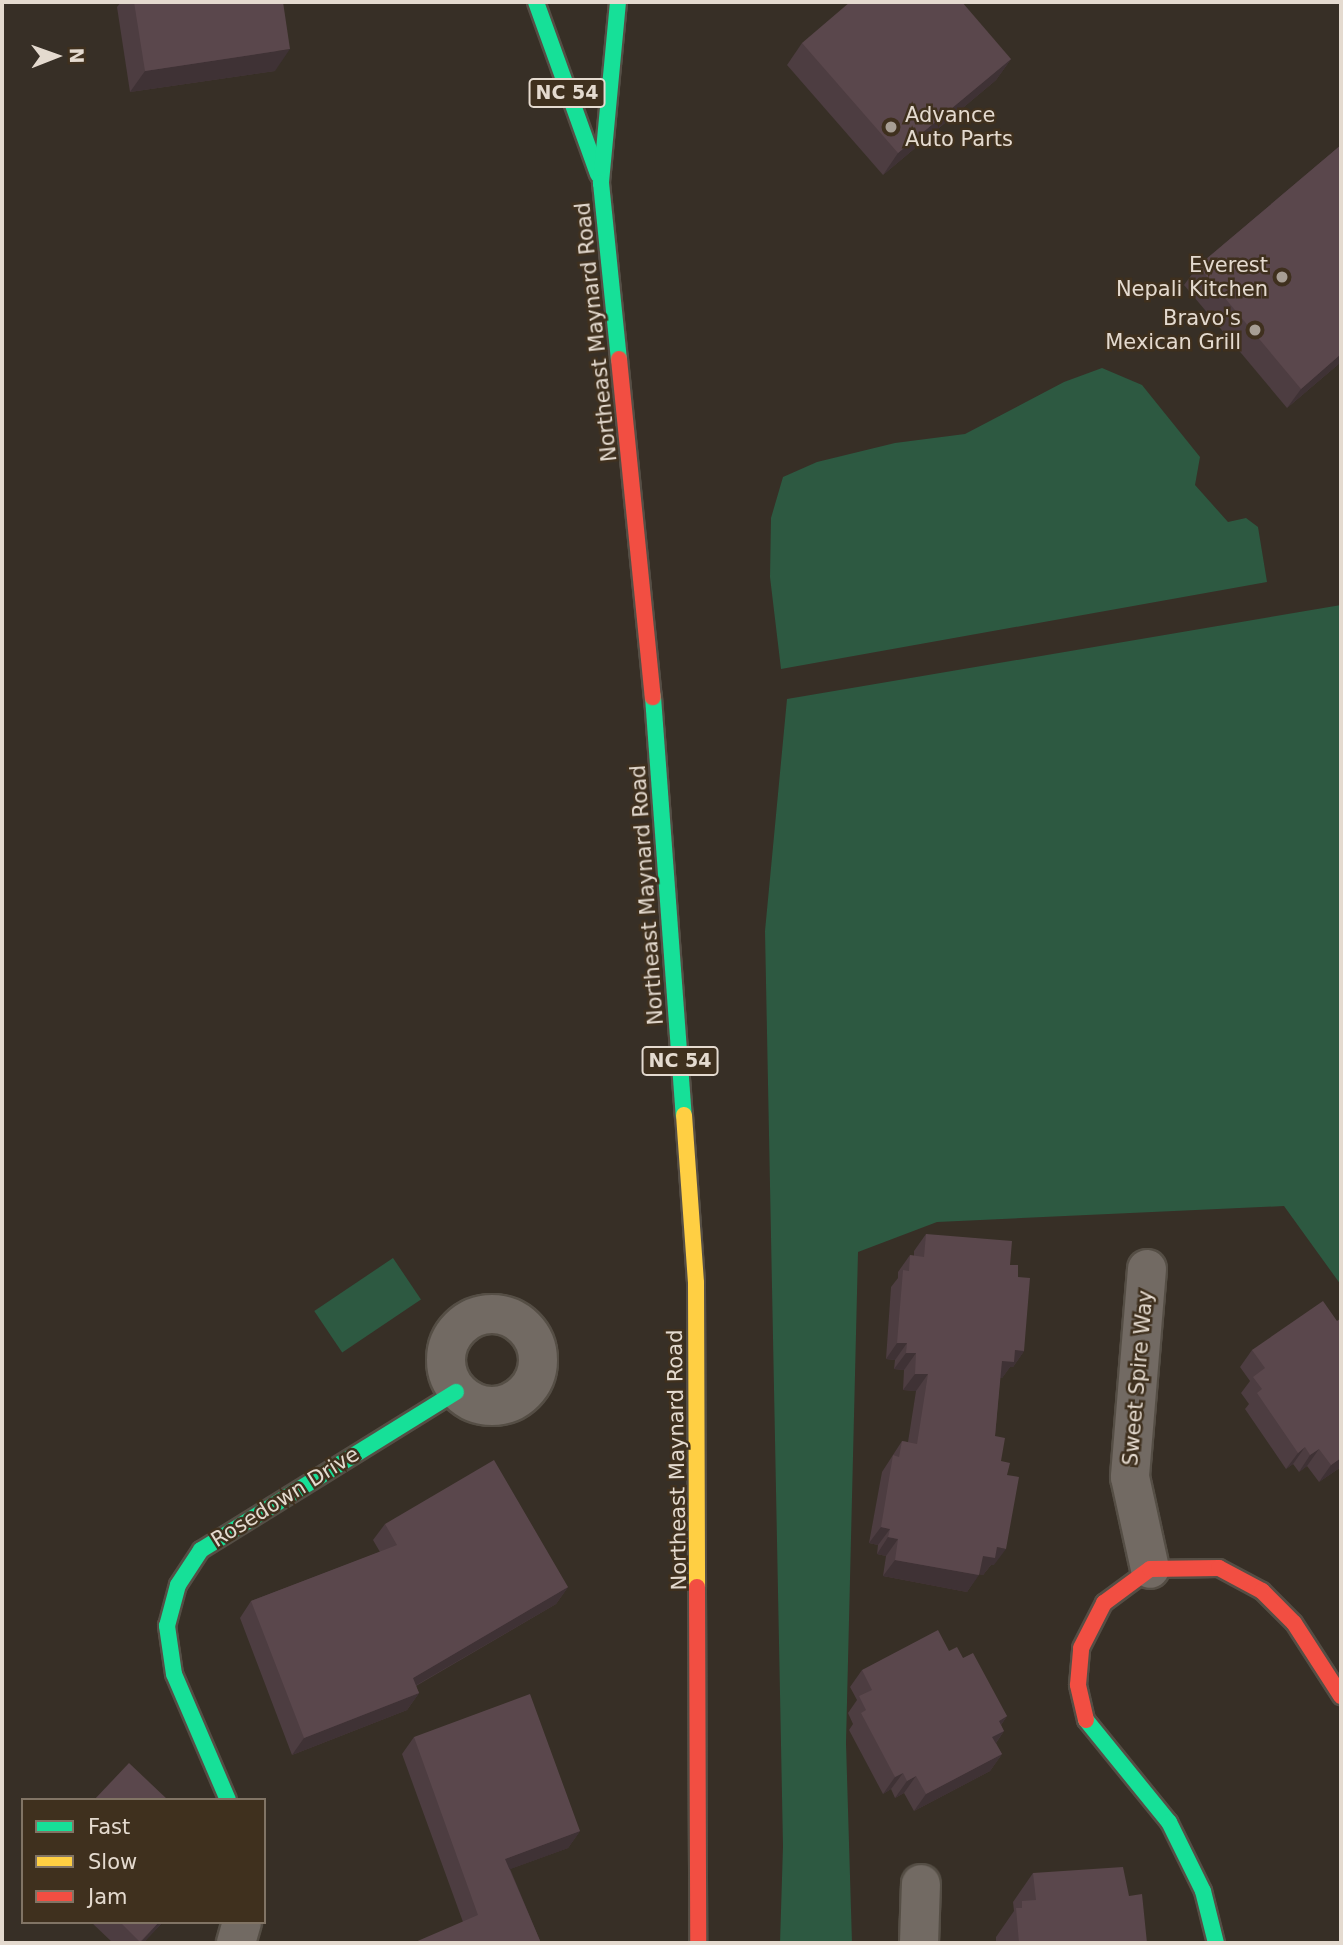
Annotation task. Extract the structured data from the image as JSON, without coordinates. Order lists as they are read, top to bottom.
{
  "streets": {
    "main road": ["NC 54", "Northeast Maynard Road", "Rosedown Drive"],
    "street": ["Sweet Spire Way"]
  },
  "places": ["Advance Auto Parts", "Everest Nepali Kitchen", "Bravo's Mexican Grill"],
  "legend": ["Fast", "Slow", "Jam"],
  "north": "right"
}
